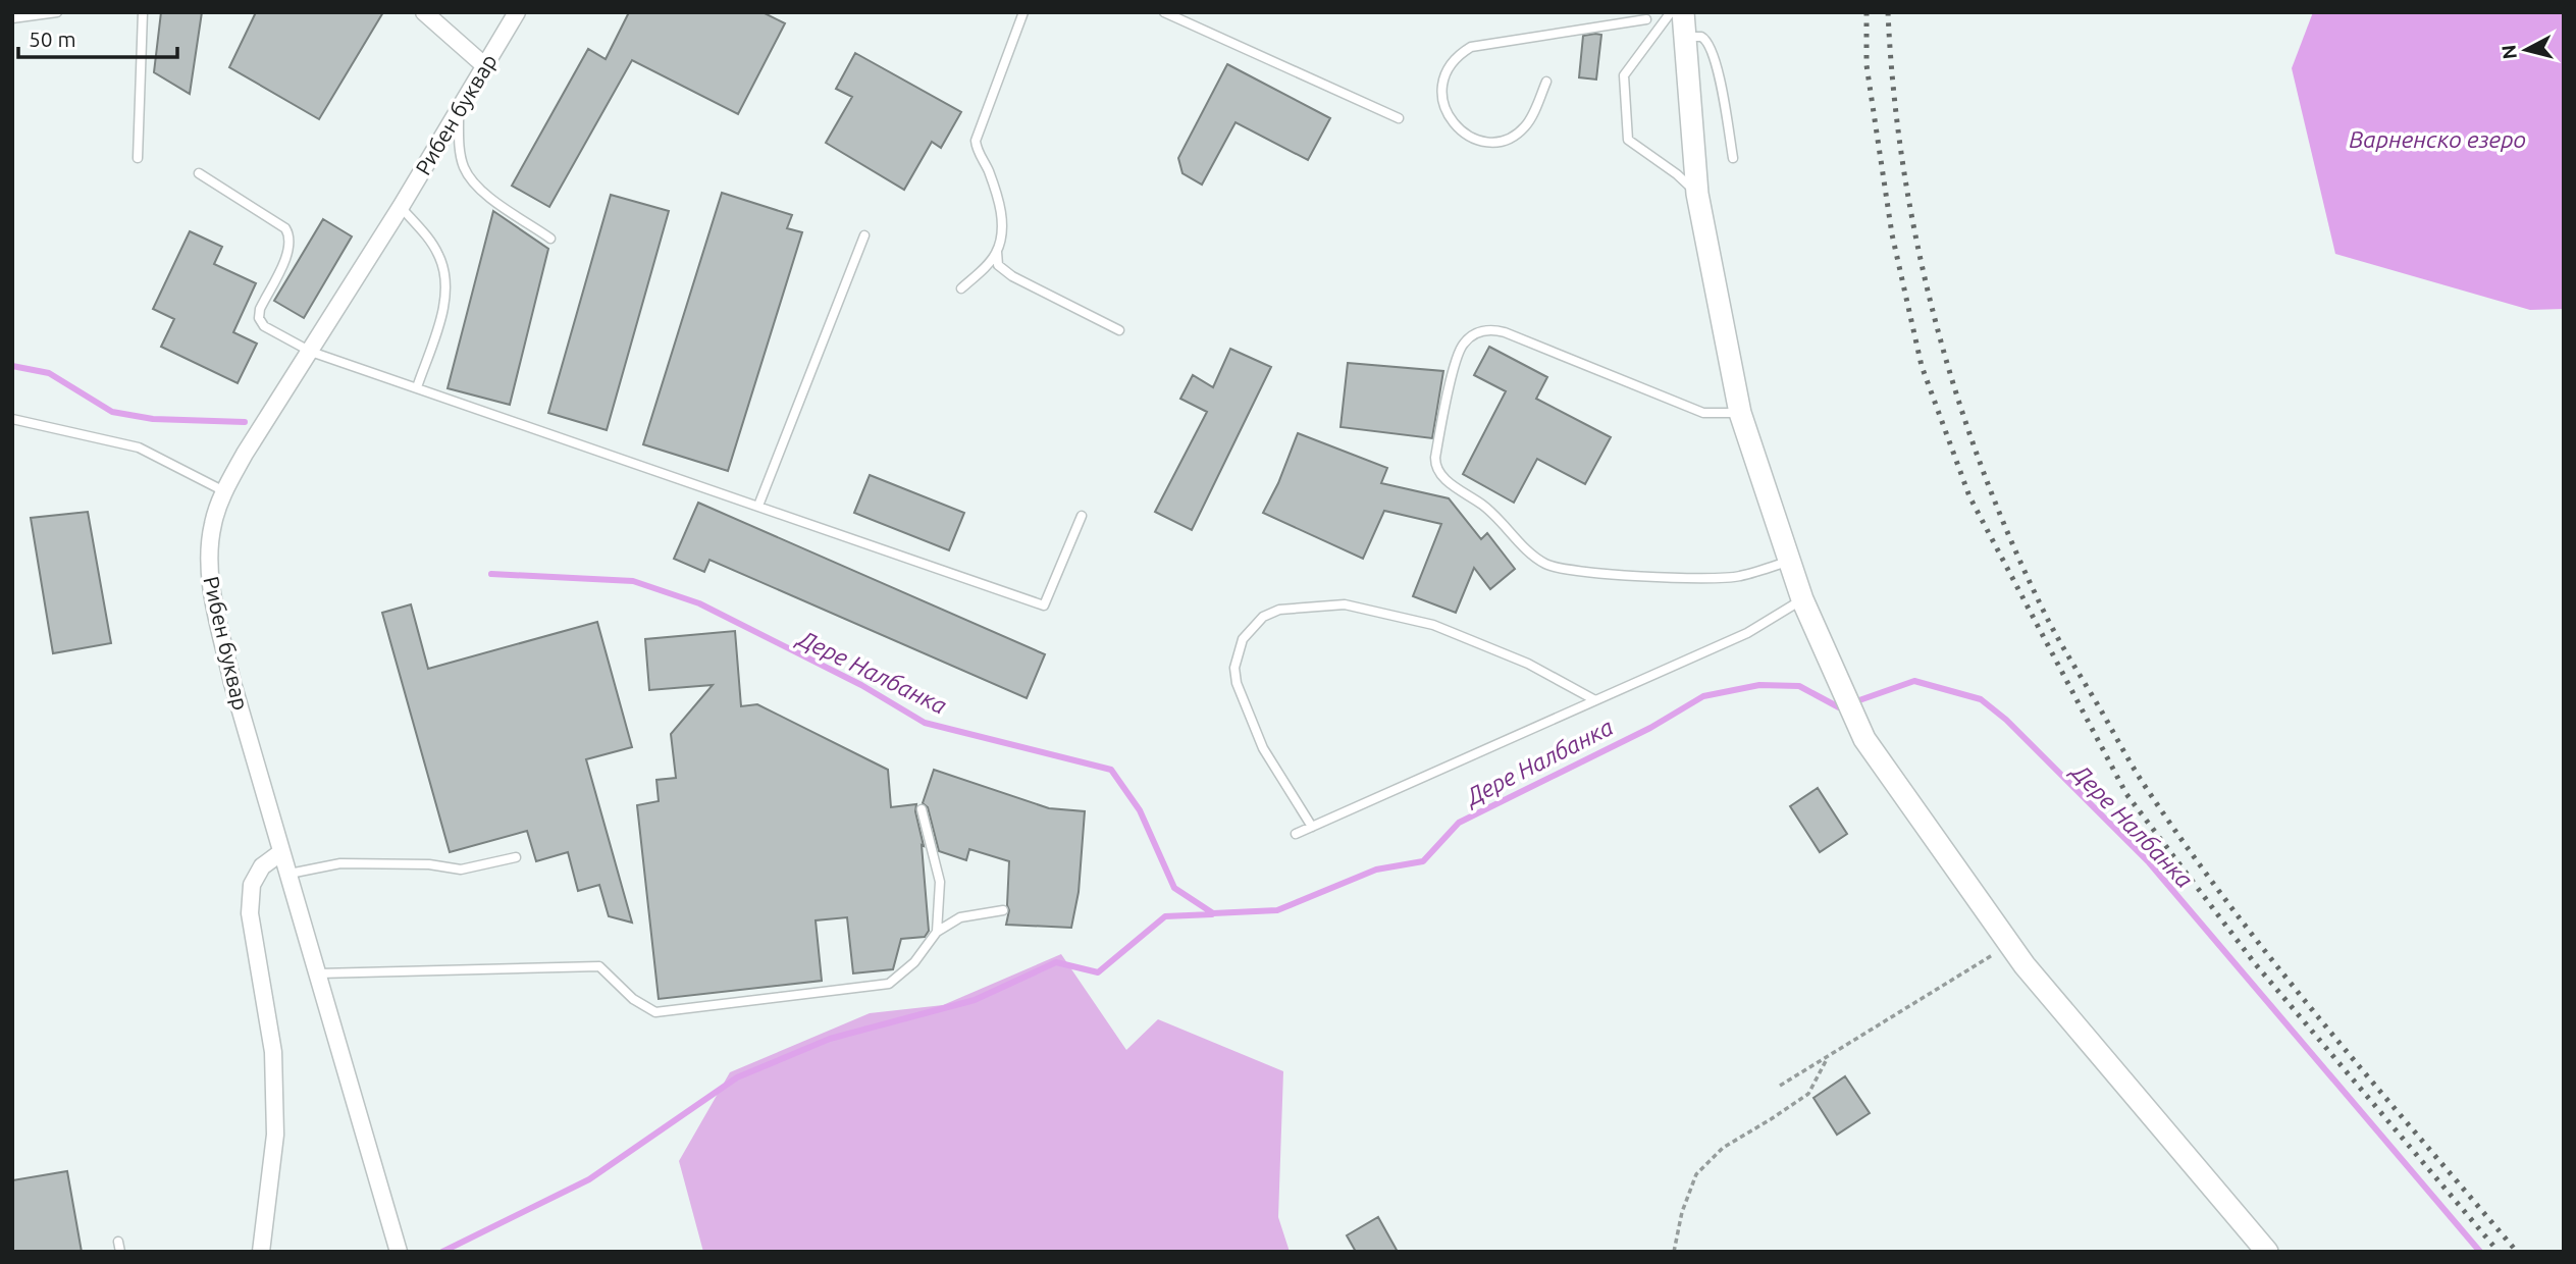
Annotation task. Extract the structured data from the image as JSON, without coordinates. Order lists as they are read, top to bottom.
{
  "streets": {
    "street": ["Рибен буквар"]
  },
  "water": ["Варненско езеро", "Дере Налбанка"],
  "scale_bar": "50 m",
  "north": "left"
}
